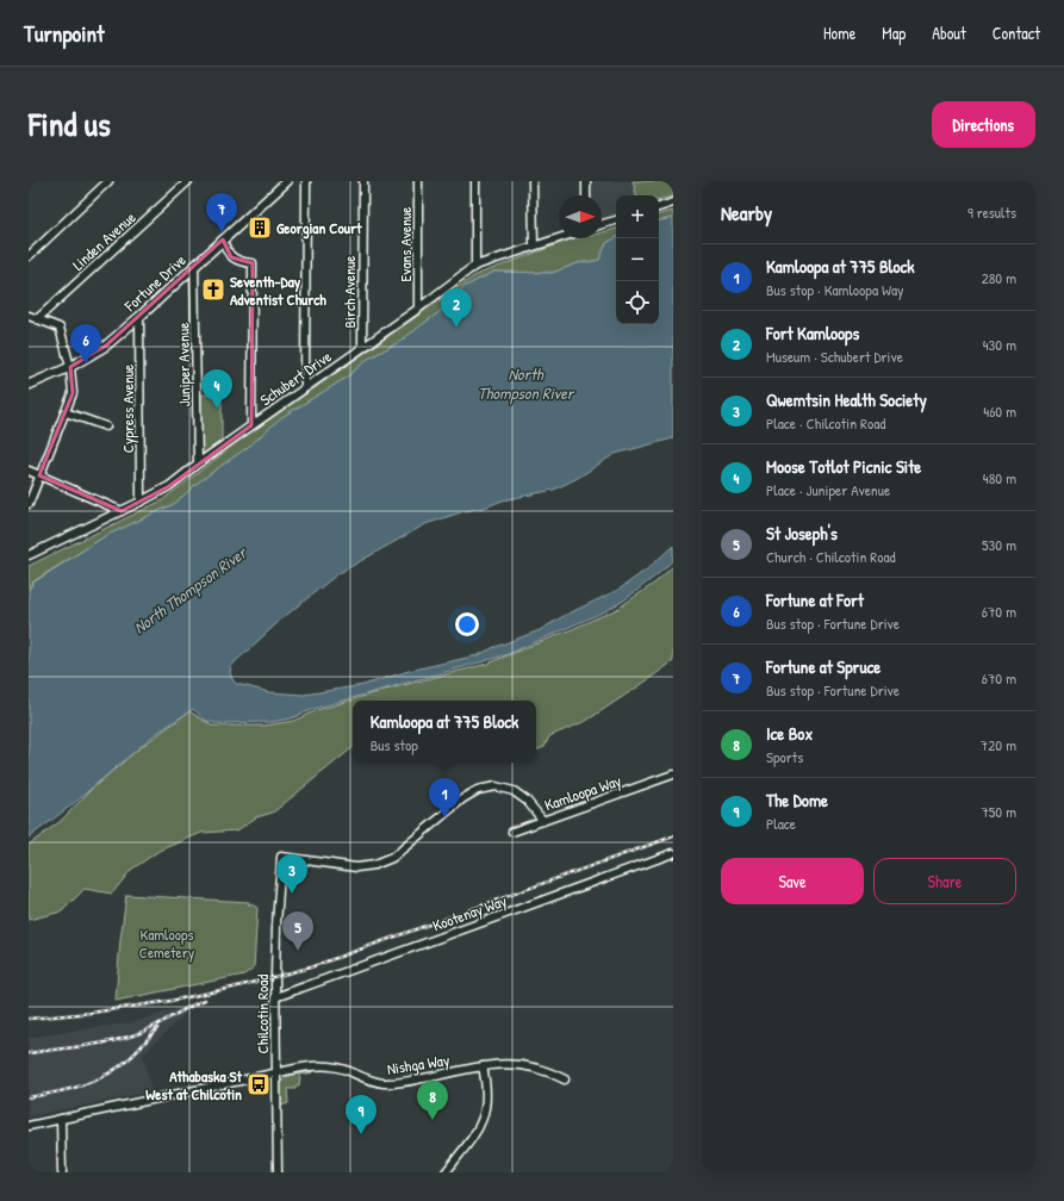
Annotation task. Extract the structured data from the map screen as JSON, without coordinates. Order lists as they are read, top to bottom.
{
  "streets": {
    "main road": ["Fortune Drive"],
    "street": [
      "Linden Avenue",
      "Evans Avenue",
      "Birch Avenue",
      "Juniper Avenue",
      "Schubert Drive",
      "Cypress Avenue",
      "Kamloopa Way",
      "Kootenay Way",
      "Chilcotin Road",
      "Nishga Way"
    ]
  },
  "crossings": [
    ["Evans Avenue", "Schubert Drive"],
    ["Fortune Drive", "Juniper Avenue"],
    ["Fortune Drive", "Cypress Avenue"],
    ["Birch Avenue", "Schubert Drive"],
    ["Juniper Avenue", "Schubert Drive"],
    ["Schubert Drive", "Cypress Avenue"],
    ["Kamloopa Way", "Chilcotin Road"],
    ["Kootenay Way", "Chilcotin Road"],
    ["Chilcotin Road", "Nishga Way"]
  ],
  "water": ["North Thompson River"],
  "parks": ["Kamloops Cemetery"],
  "places": {
    "building": ["Georgian Court"],
    "church": ["Seventh-Day Adventist Church"],
    "bus stop": ["Athabaska St West at Chilcotin"]
  },
  "north": "right",
  "page": {
    "header": "Turnpoint",
    "nav": [
      "Home",
      "Map",
      "About",
      "Contact"
    ],
    "title": "Find us",
    "buttons": [
      "Directions",
      ["Save", "Share"]
    ],
    "heading": ["Nearby", "9 results"],
    "pins": [
      "7",
      "2",
      "6",
      "4",
      "1",
      "3",
      "5",
      "8",
      "9"
    ],
    "map_buttons": ["+", "−"],
    "list": [
      {
        "mark": "1",
        "name": "Kamloopa at 775 Block",
        "note": "Bus stop · Kamloopa Way",
        "value": "280 m"
      },
      {
        "mark": "2",
        "name": "Fort Kamloops",
        "note": "Museum · Schubert Drive",
        "value": "430 m"
      },
      {
        "mark": "3",
        "name": "Qwemtsin Health Society",
        "note": "Place · Chilcotin Road",
        "value": "460 m"
      },
      {
        "mark": "4",
        "name": "Moose Totlot Picnic Site",
        "note": "Place · Juniper Avenue",
        "value": "480 m"
      },
      {
        "mark": "5",
        "name": "St Joseph's",
        "note": "Church · Chilcotin Road",
        "value": "530 m"
      },
      {
        "mark": "6",
        "name": "Fortune at Fort",
        "note": "Bus stop · Fortune Drive",
        "value": "670 m"
      },
      {
        "mark": "7",
        "name": "Fortune at Spruce",
        "note": "Bus stop · Fortune Drive",
        "value": "670 m"
      },
      {
        "mark": "8",
        "name": "Ice Box",
        "note": "Sports",
        "value": "720 m"
      },
      {
        "mark": "9",
        "name": "The Dome",
        "note": "Place",
        "value": "750 m"
      }
    ],
    "popup": ["Kamloopa at 775 Block", "Bus stop"]
  }
}
